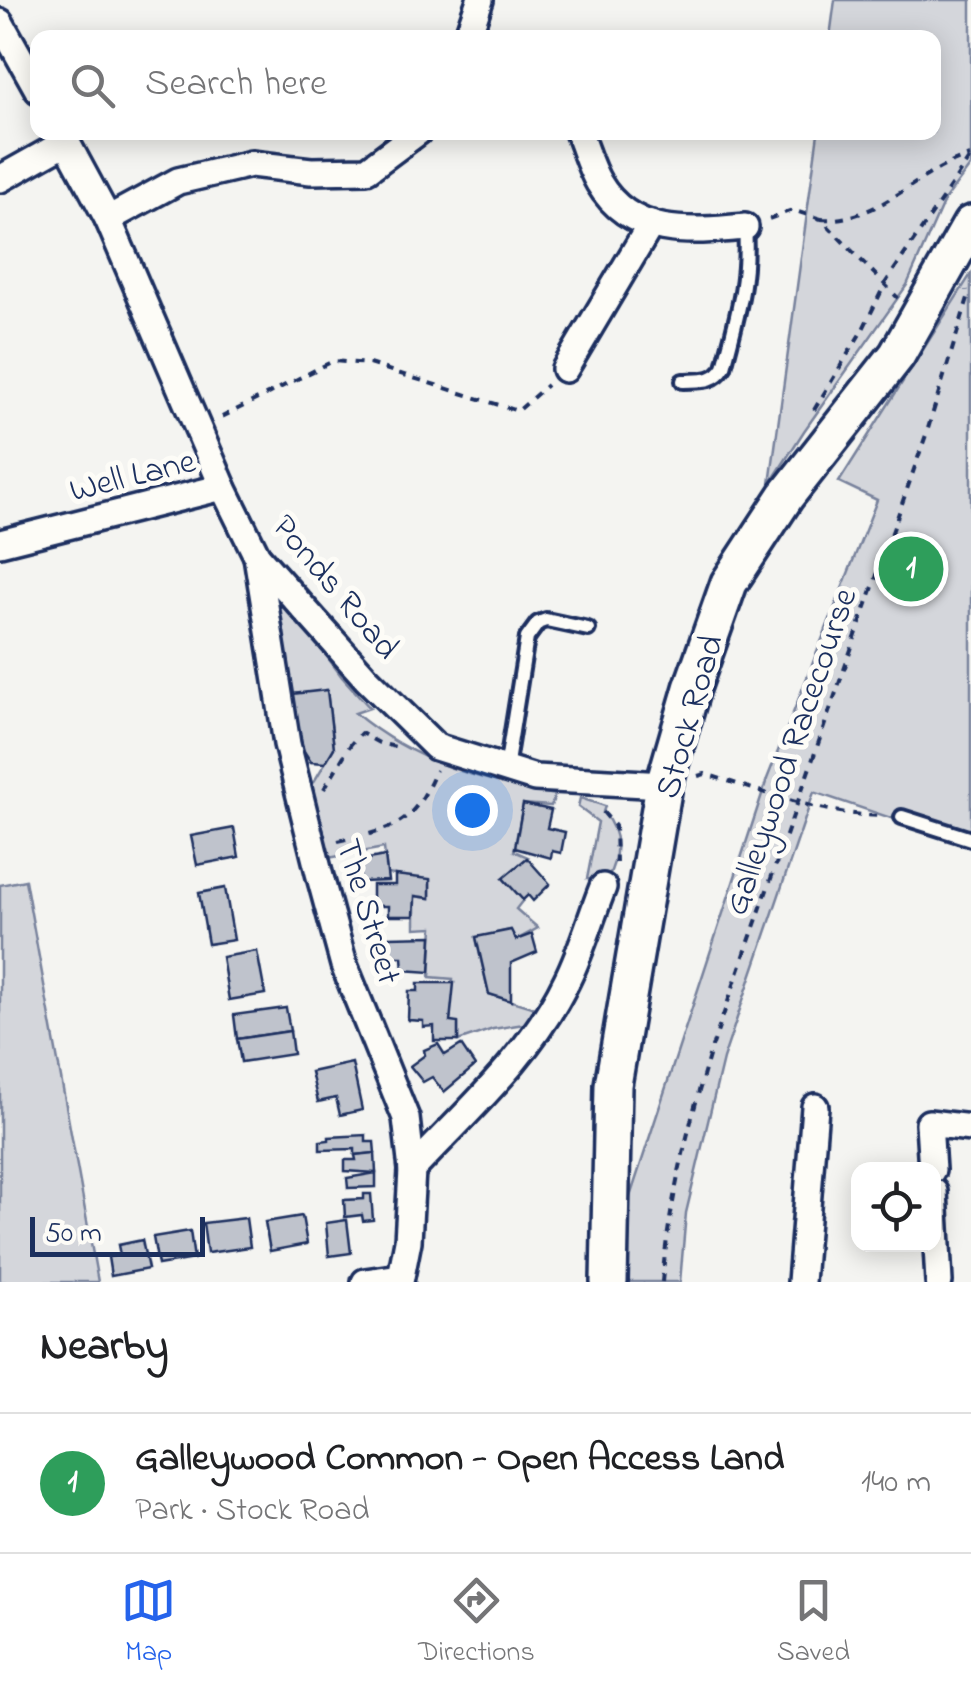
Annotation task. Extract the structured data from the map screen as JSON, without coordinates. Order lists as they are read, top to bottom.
{
  "streets": {
    "main road": ["Stock Road"],
    "street": ["Well Lane", "Ponds Road", "The Street"],
    "path": ["Galleywood Racecourse"]
  },
  "crossings": [
    ["Well Lane", "Ponds Road"],
    ["Ponds Road", "Stock Road"],
    ["Ponds Road", "The Street"],
    ["Stock Road", "Galleywood Racecourse"]
  ],
  "scale_bar": "50 m",
  "page": {
    "search": "Search here",
    "pins": "1",
    "scale": "50 m",
    "heading": "Nearby",
    "list": [
      {
        "mark": "1",
        "name": "Galleywood Common - Open Access Land",
        "note": "Park · Stock Road",
        "value": "140 m"
      }
    ],
    "nav": ["Map", "Directions", "Saved"]
  }
}
